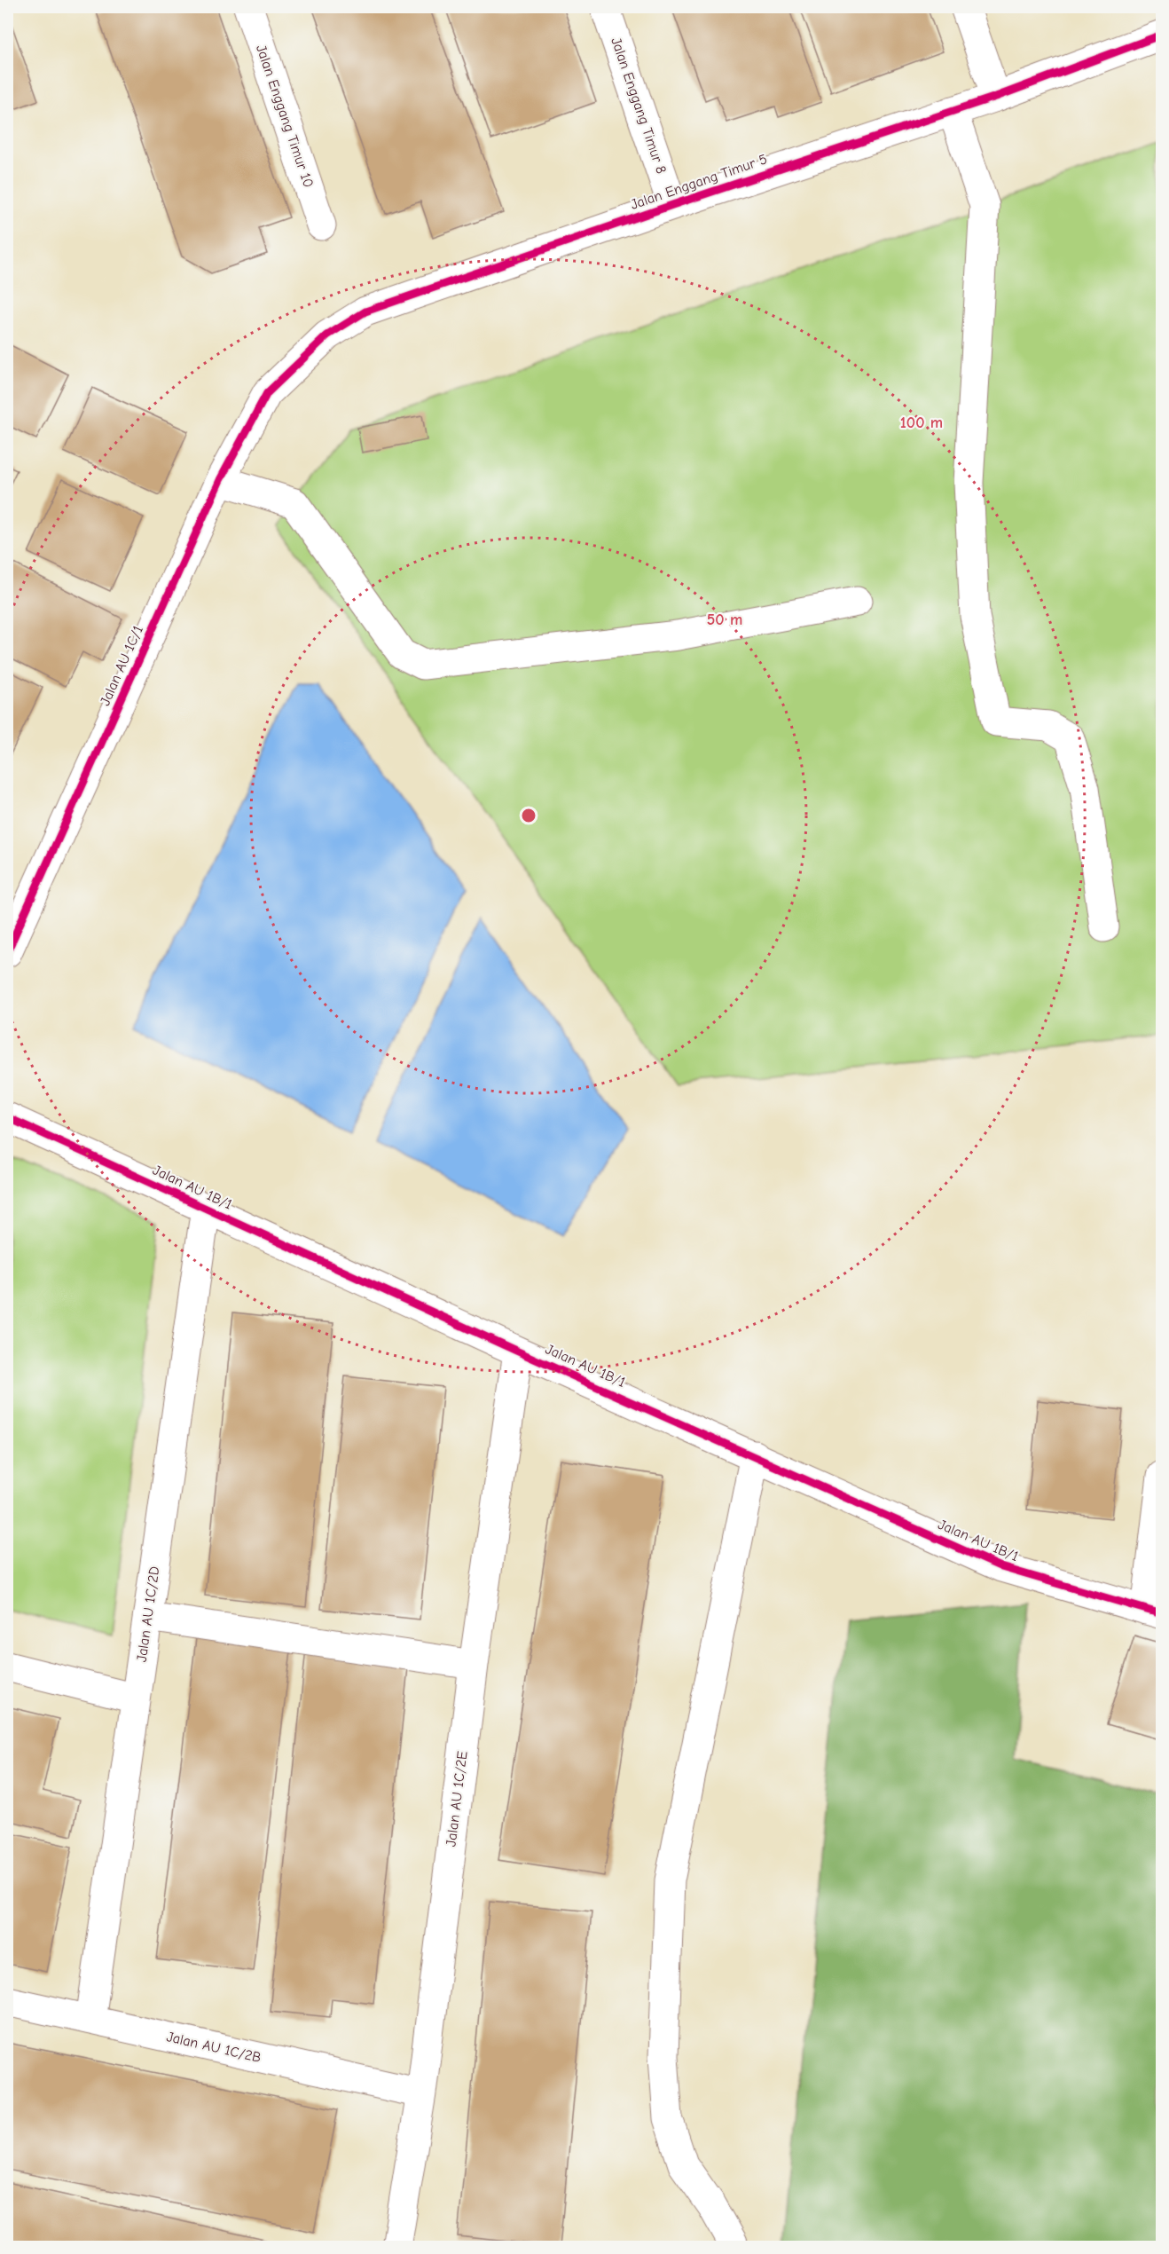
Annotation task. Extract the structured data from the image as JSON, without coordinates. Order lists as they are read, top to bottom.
{
  "streets": {
    "street": [
      "Jalan Enggang Timur 8",
      "Jalan Enggang Timur 10",
      "Jalan Enggang Timur 5",
      "Jalan AU 1C/1",
      "Jalan AU 1B/1",
      "Jalan AU 1C/2D",
      "Jalan AU 1C/2E",
      "Jalan AU 1C/2B"
    ]
  },
  "crossings": [
    ["Jalan Enggang Timur 8", "Jalan Enggang Timur 5"],
    ["Jalan Enggang Timur 5", "Jalan AU 1C/1"],
    ["Jalan AU 1B/1", "Jalan AU 1C/2D"],
    ["Jalan AU 1B/1", "Jalan AU 1C/2E"],
    ["Jalan AU 1C/2D", "Jalan AU 1C/2B"],
    ["Jalan AU 1C/2E", "Jalan AU 1C/2B"]
  ],
  "rings": ["100 m", "50 m"]
}
